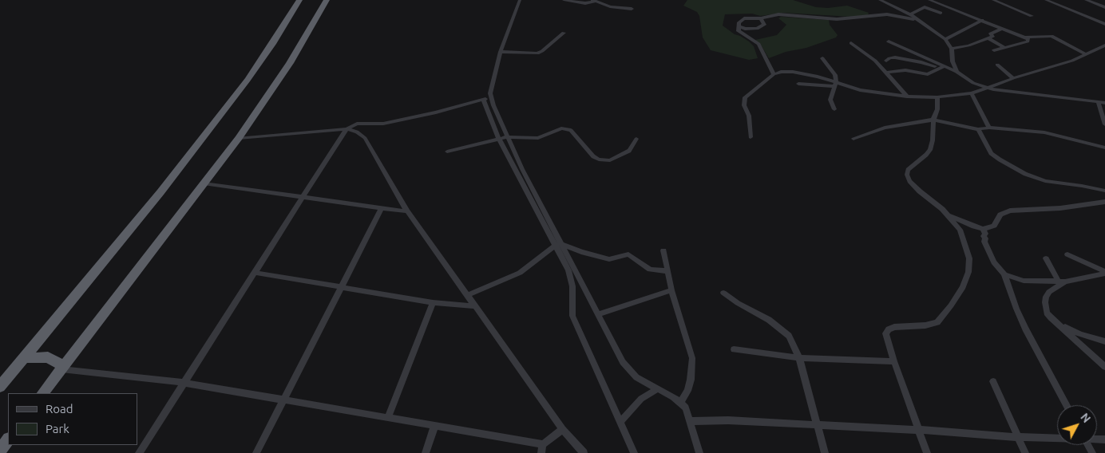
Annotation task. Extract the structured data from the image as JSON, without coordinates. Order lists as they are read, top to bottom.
{
  "legend": ["Road", "Park"],
  "north": "top right"
}
